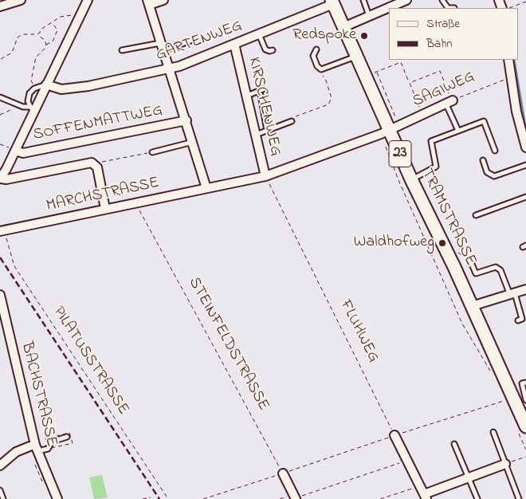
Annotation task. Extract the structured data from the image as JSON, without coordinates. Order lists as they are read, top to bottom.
{
  "streets": {
    "main road": ["23", "TRAMSTRASSE"],
    "street": [
      "GARTENWEG",
      "SAGIWEG",
      "KIRSCHENWEG",
      "SOFFENMATTWEG",
      "MARCHSTRASSE",
      "BACHSTRASSE"
    ],
    "path": ["FLUHWEG", "STEINFELDSTRASSE", "PILATUSSTRASSE"]
  },
  "crossings": [
    ["GARTENWEG", "KIRSCHENWEG"],
    ["GARTENWEG", "TRAMSTRASSE"],
    ["SAGIWEG", "KIRSCHENWEG"],
    ["SAGIWEG", "MARCHSTRASSE"],
    ["SAGIWEG", "TRAMSTRASSE"],
    ["SAGIWEG", "FLUHWEG"],
    ["KIRSCHENWEG", "MARCHSTRASSE"],
    ["KIRSCHENWEG", "FLUHWEG"],
    ["MARCHSTRASSE", "FLUHWEG"],
    ["MARCHSTRASSE", "STEINFELDSTRASSE"],
    ["MARCHSTRASSE", "PILATUSSTRASSE"]
  ],
  "places": ["Redspoke", "Waldhofweg"],
  "legend": ["Straße", "Bahn"]
}
